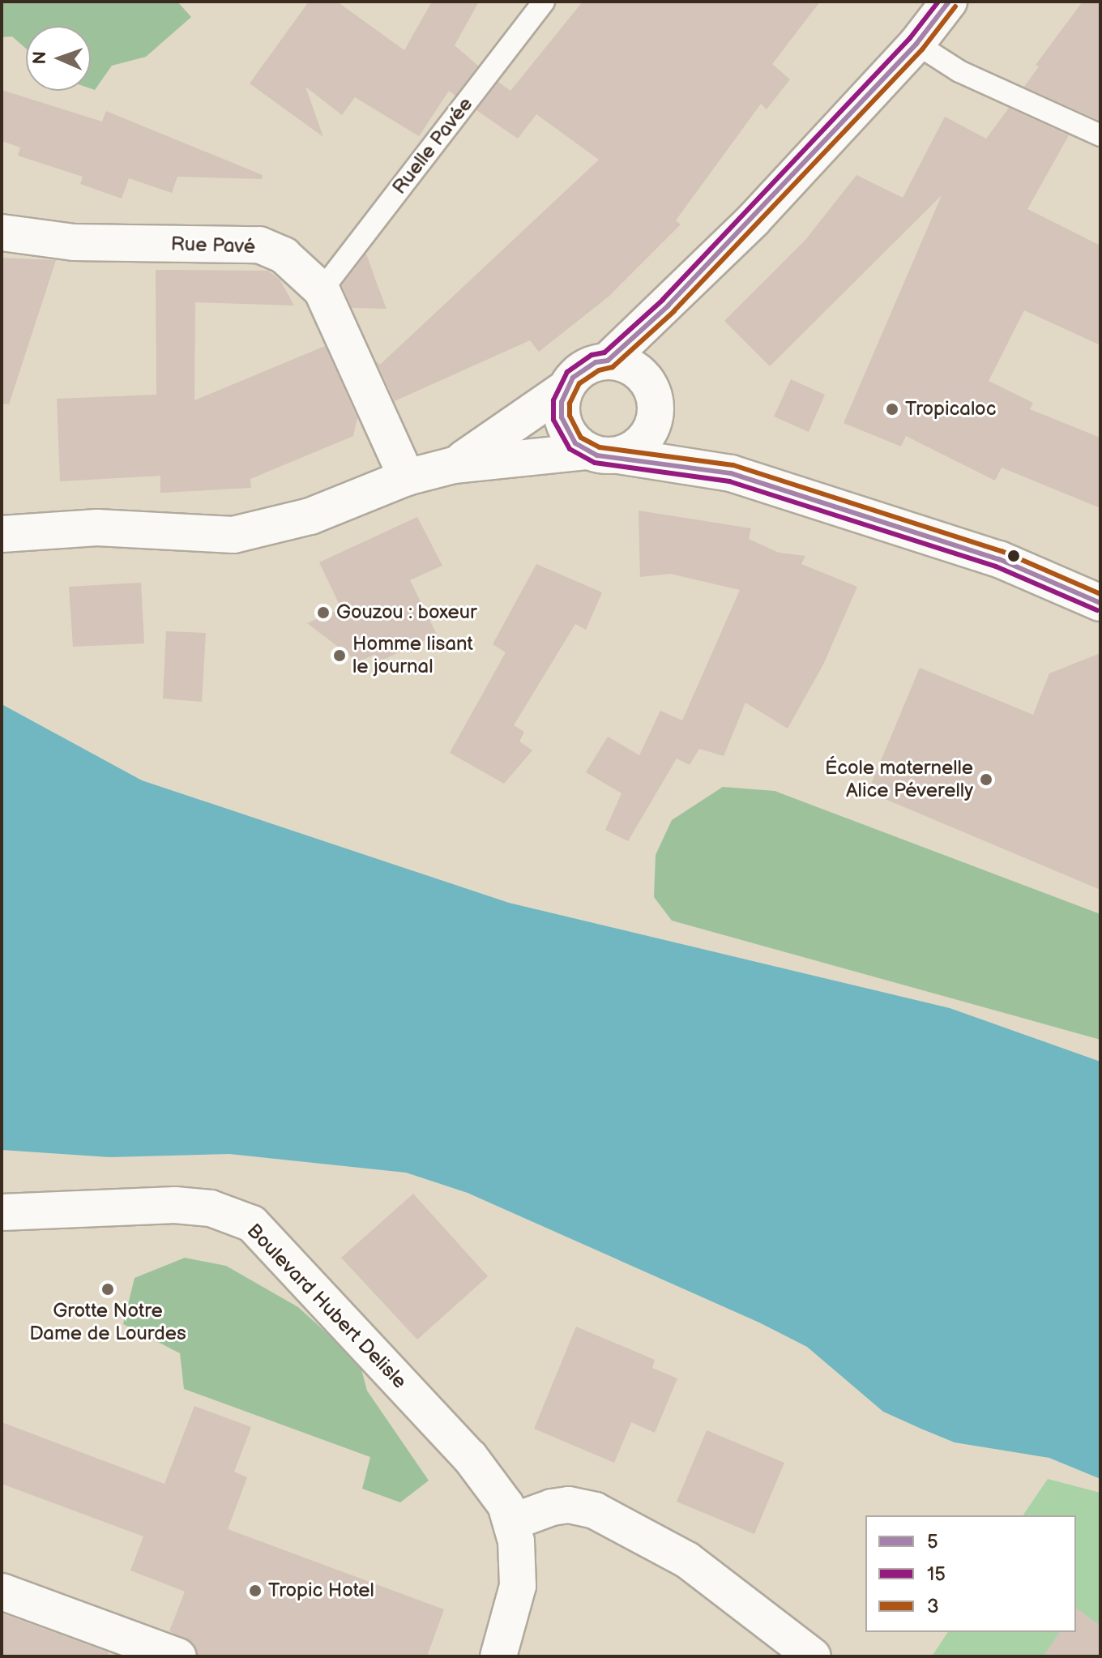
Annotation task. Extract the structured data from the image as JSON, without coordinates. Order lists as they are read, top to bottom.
{
  "streets": {
    "street": ["Rue Pavé", "Boulevard Hubert Delisle"],
    "lane": ["Ruelle Pavée"]
  },
  "crossings": [
    ["Ruelle Pavée", "Rue Pavé"]
  ],
  "places": [
    "Tropicaloc",
    "Gouzou : boxeur",
    "Homme lisant le journal",
    "École maternelle Alice Péverelly",
    "Grotte Notre Dame de Lourdes",
    "Tropic Hotel"
  ],
  "lines": ["transit line 5", "transit line 15", "transit line 3"],
  "legend": ["5", "15", "3"],
  "north": "left"
}
